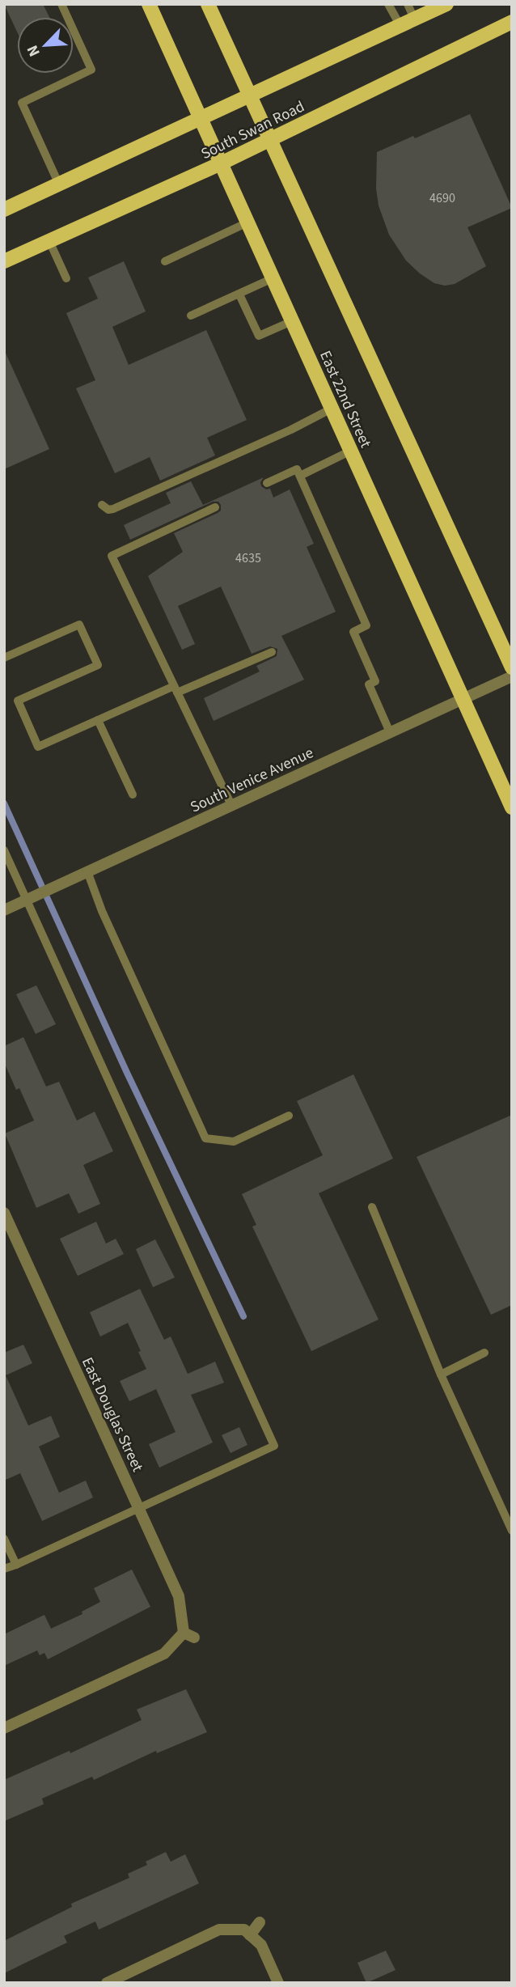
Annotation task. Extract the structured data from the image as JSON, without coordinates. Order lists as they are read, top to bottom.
{
  "streets": {
    "main road": ["South Swan Road", "East 22nd Street"],
    "street": ["South Venice Avenue", "East Douglas Street"]
  },
  "crossings": [
    ["South Swan Road", "East 22nd Street"],
    ["East 22nd Street", "South Venice Avenue"]
  ],
  "house_numbers": ["4690", "4635"],
  "north": "bottom left"
}
